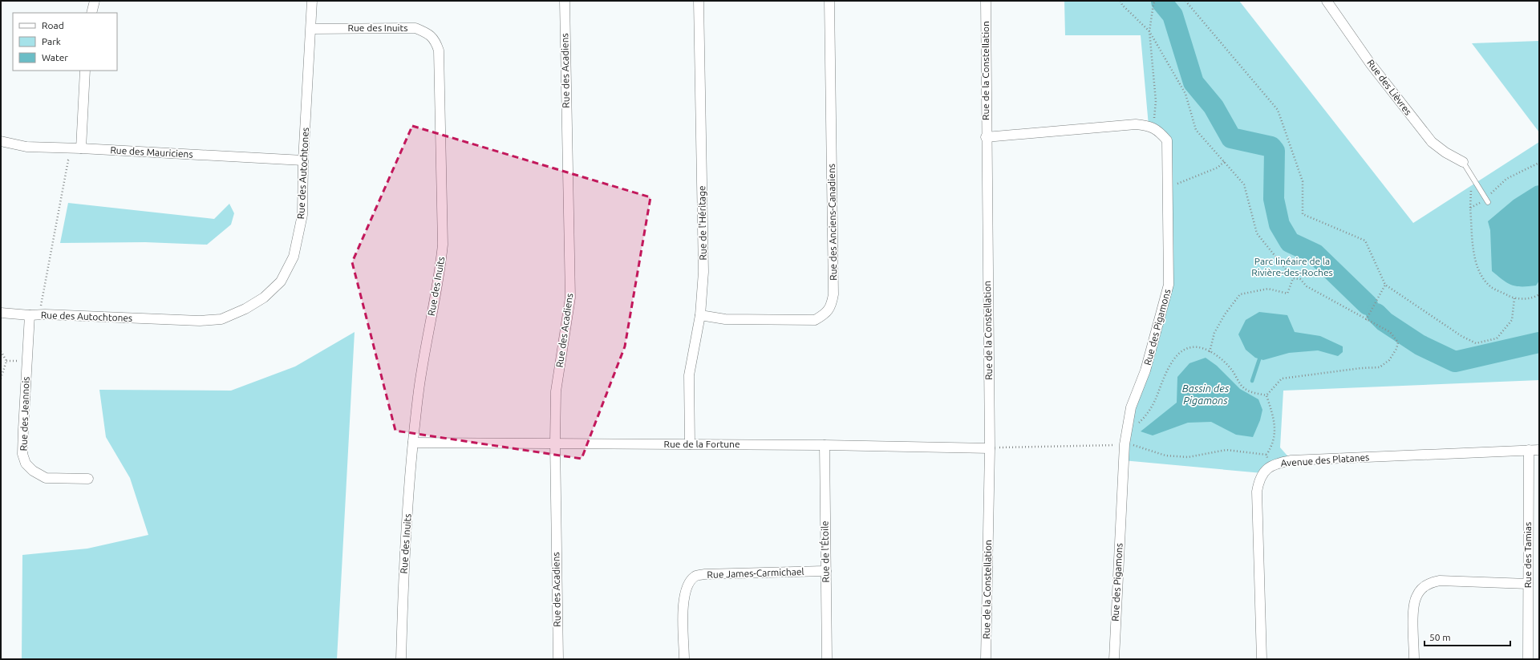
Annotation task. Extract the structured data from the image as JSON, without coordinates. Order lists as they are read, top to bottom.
{
  "streets": {
    "street": [
      "Rue des Inuits",
      "Rue des Acadiens",
      "Rue de la Constellation",
      "Rue des Lièvres",
      "Rue des Mauriciens",
      "Rue des Autochtones",
      "Rue des Anciens-Canadiens",
      "Rue de l'Héritage",
      "Rue des Pigamons",
      "Rue des Jeannois",
      "Rue de la Fortune",
      "Avenue des Platanes",
      "Rue de l'Étoile",
      "Rue des Tamias",
      "Rue James-Carmichael"
    ]
  },
  "crossings": [
    ["Rue des Inuits", "Rue des Autochtones"],
    ["Rue des Inuits", "Rue de la Fortune"],
    ["Rue des Acadiens", "Rue de la Fortune"],
    ["Rue de la Constellation", "Rue des Pigamons"],
    ["Rue de la Constellation", "Rue de la Fortune"],
    ["Rue des Mauriciens", "Rue des Autochtones"],
    ["Rue des Autochtones", "Rue des Jeannois"],
    ["Rue des Anciens-Canadiens", "Rue de l'Héritage"],
    ["Rue de l'Héritage", "Rue de la Fortune"],
    ["Rue de la Fortune", "Rue de l'Étoile"],
    ["Avenue des Platanes", "Rue des Tamias"],
    ["Rue de l'Étoile", "Rue James-Carmichael"]
  ],
  "water": ["Bassin des Pigamons"],
  "parks": ["Parc linéaire de la Rivière-des-Roches"],
  "legend": ["Road", "Park", "Water"],
  "scale_bar": "50 m"
}
